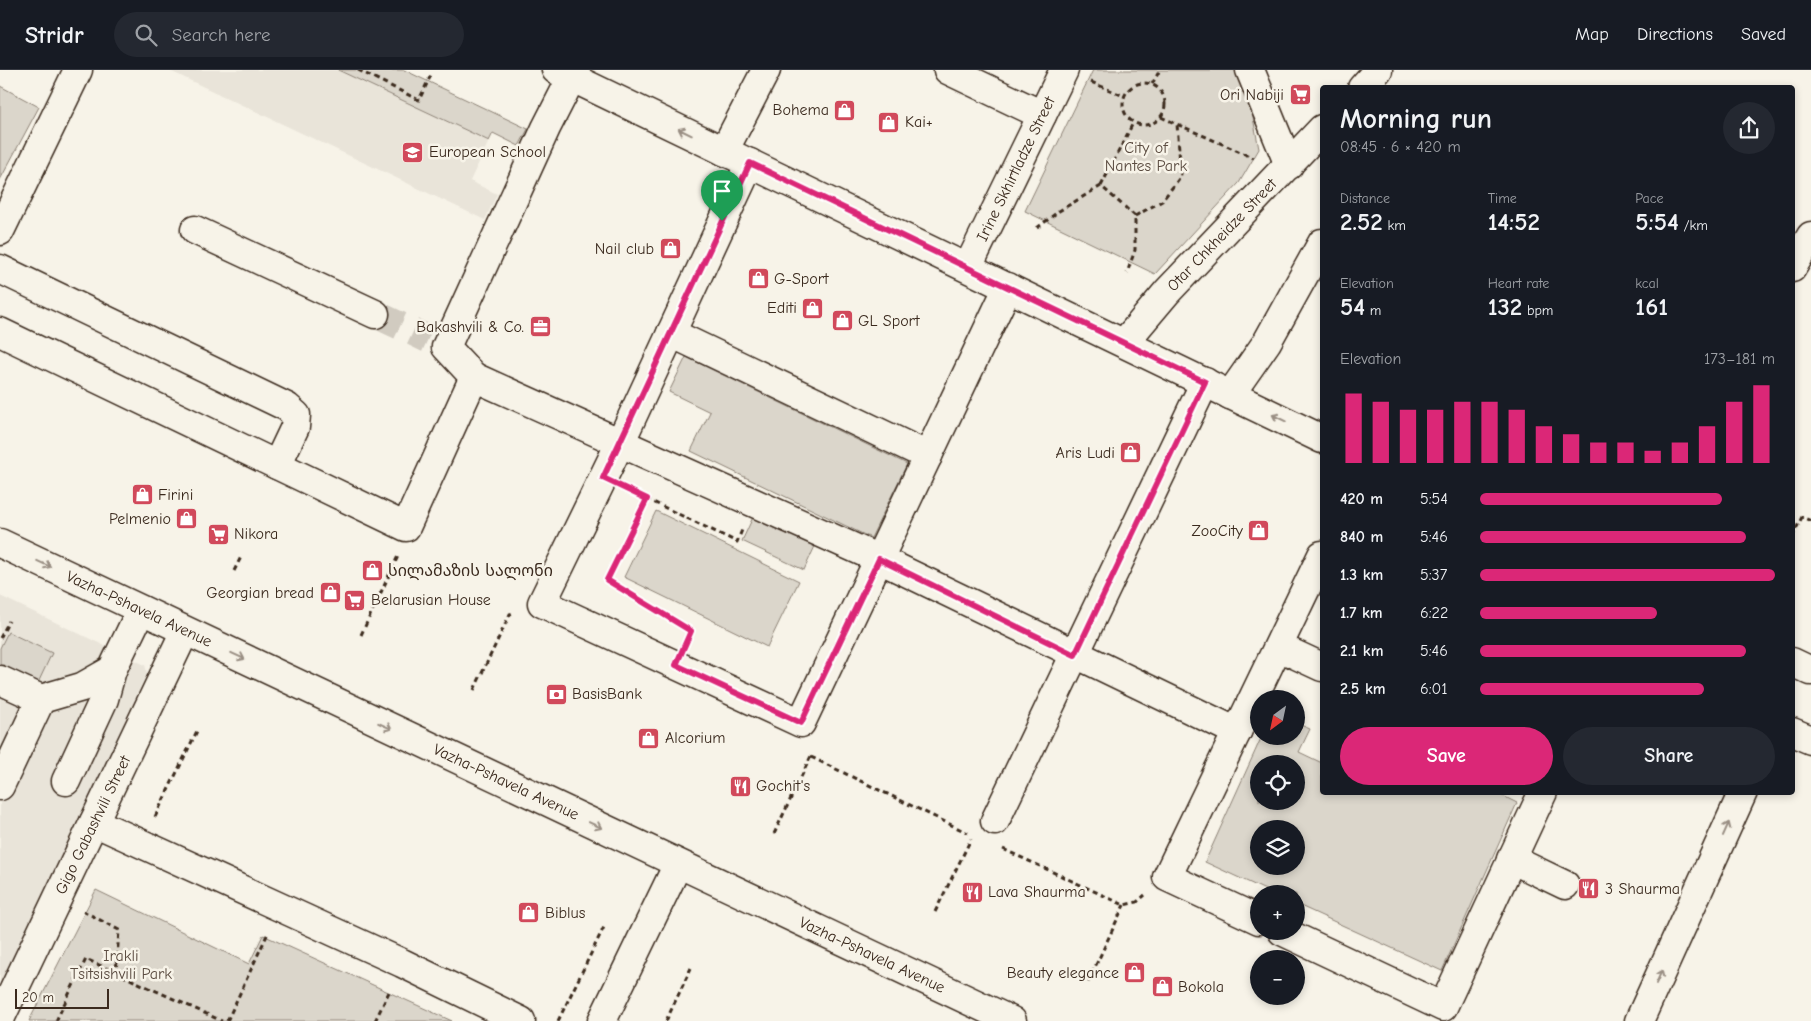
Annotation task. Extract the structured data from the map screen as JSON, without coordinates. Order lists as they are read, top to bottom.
{
  "streets": {
    "main road": [
      "Irine Skhirtladze Street",
      "Otar Chkheidze Street",
      "Vazha-Pshavela Avenue",
      "Gigo Gabashvili Street"
    ]
  },
  "crossings": [
    ["Vazha-Pshavela Avenue", "Gigo Gabashvili Street"]
  ],
  "parks": ["City of Nantes Park", "Irakli Tsitsishvili Park"],
  "places": {
    "supermarket": ["Ori Nabiji", "Nikora", "Belarusian House"],
    "shop": [
      "Bohema",
      "Kai+",
      "Nail club",
      "G-Sport",
      "Editi",
      "GL Sport",
      "Aris Ludi",
      "Firini",
      "Pelmenio",
      "ZooCity",
      "სილამაზის სალონი",
      "Georgian bread",
      "Alcorium",
      "Biblus",
      "Beauty elegance",
      "Bokola"
    ],
    "school or university": ["European School"],
    "office": ["Bakashvili & Co."],
    "bank": ["BasisBank"],
    "restaurant": ["Gochit's", "3 Shaurma", "Lava Shaurma"]
  },
  "scale_bar": "20 m",
  "north": "bottom left",
  "page": {
    "header": "Stridr",
    "search": "Search here",
    "nav": ["Map", "Directions", "Saved"],
    "heading": ["Morning run", "08:45 · 6 × 420 m"],
    "stats": [
      ["Distance", "2.52 km"],
      ["Time", "14:52"],
      ["Pace", "5:54 /km"],
      ["Elevation", "54 m"],
      ["Heart rate", "132 bpm"],
      ["kcal", "161"]
    ],
    "chart": ["Elevation", "173–181 m"],
    "list": [
      {
        "name": "420 m",
        "note": "5:54"
      },
      {
        "name": "840 m",
        "note": "5:46"
      },
      {
        "name": "1.3 km",
        "note": "5:37"
      },
      {
        "name": "1.7 km",
        "note": "6:22"
      },
      {
        "name": "2.1 km",
        "note": "5:46"
      },
      {
        "name": "2.5 km",
        "note": "6:01"
      }
    ],
    "map_buttons": ["+", "−"],
    "buttons": ["Save", "Share"],
    "scale": "20 m"
  }
}
